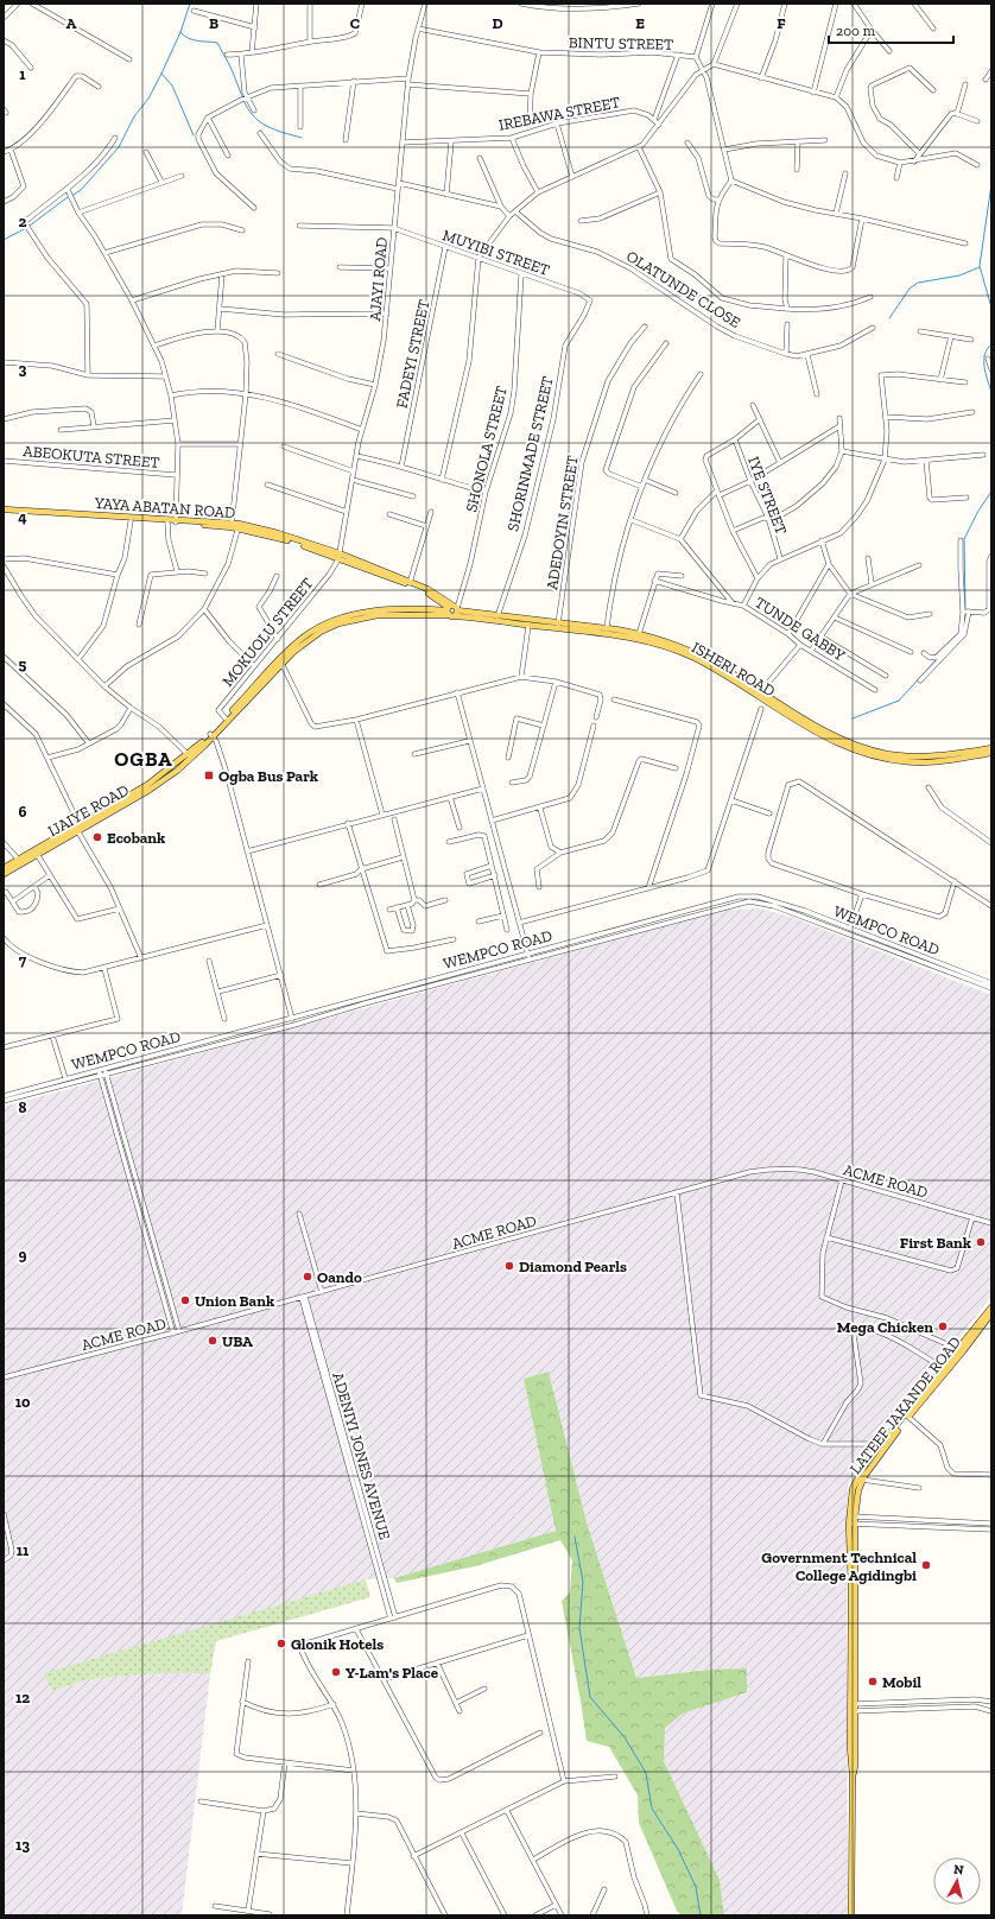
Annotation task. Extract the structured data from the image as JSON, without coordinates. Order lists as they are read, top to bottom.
{
  "streets": {
    "main road": [
      "YAYA ABATAN ROAD",
      "ISHERI ROAD",
      "IJAIYE ROAD",
      "LATEEF JAKANDE ROAD"
    ],
    "street": [
      "BINTU STREET",
      "IREBAWA STREET",
      "MUYIBI STREET",
      "AJAYI ROAD",
      "OLATUNDE CLOSE",
      "FADEYI STREET",
      "SHONOLA STREET",
      "SHORINMADE STREET",
      "ABEOKUTA STREET",
      "IYE STREET",
      "ADEDOYIN STREET",
      "TUNDE GABBY",
      "MOKUOLU STREET",
      "WEMPCO ROAD",
      "ACME ROAD",
      "ADENIYI JONES AVENUE"
    ]
  },
  "crossings": [
    ["BINTU STREET", "AJAYI ROAD"],
    ["IREBAWA STREET", "AJAYI ROAD"],
    ["MUYIBI STREET", "AJAYI ROAD"],
    ["MUYIBI STREET", "FADEYI STREET"],
    ["MUYIBI STREET", "SHONOLA STREET"],
    ["MUYIBI STREET", "SHORINMADE STREET"],
    ["AJAYI ROAD", "YAYA ABATAN ROAD"],
    ["AJAYI ROAD", "MOKUOLU STREET"],
    ["SHONOLA STREET", "YAYA ABATAN ROAD"],
    ["SHONOLA STREET", "ISHERI ROAD"],
    ["SHORINMADE STREET", "ISHERI ROAD"],
    ["YAYA ABATAN ROAD", "MOKUOLU STREET"],
    ["YAYA ABATAN ROAD", "ISHERI ROAD"],
    ["ADEDOYIN STREET", "ISHERI ROAD"],
    ["MOKUOLU STREET", "IJAIYE ROAD"],
    ["ISHERI ROAD", "IJAIYE ROAD"],
    ["ACME ROAD", "ADENIYI JONES AVENUE"]
  ],
  "districts": ["OGBA"],
  "places": {
    "transit": ["Ogba Bus Park"],
    "other": [
      "Ecobank",
      "First Bank",
      "Diamond Pearls",
      "Oando",
      "Union Bank",
      "Mega Chicken",
      "UBA",
      "Government Technical College Agidingbi",
      "Glonik Hotels",
      "Y-Lam's Place",
      "Mobil"
    ]
  },
  "scale_bar": "200 m",
  "north": "top",
  "grid": {
    "columns": [
      "A",
      "B",
      "C",
      "D",
      "E",
      "F"
    ],
    "rows": [
      "1",
      "2",
      "3",
      "4",
      "5",
      "6",
      "7",
      "8",
      "9",
      "10",
      "11",
      "12",
      "13"
    ]
  }
}
